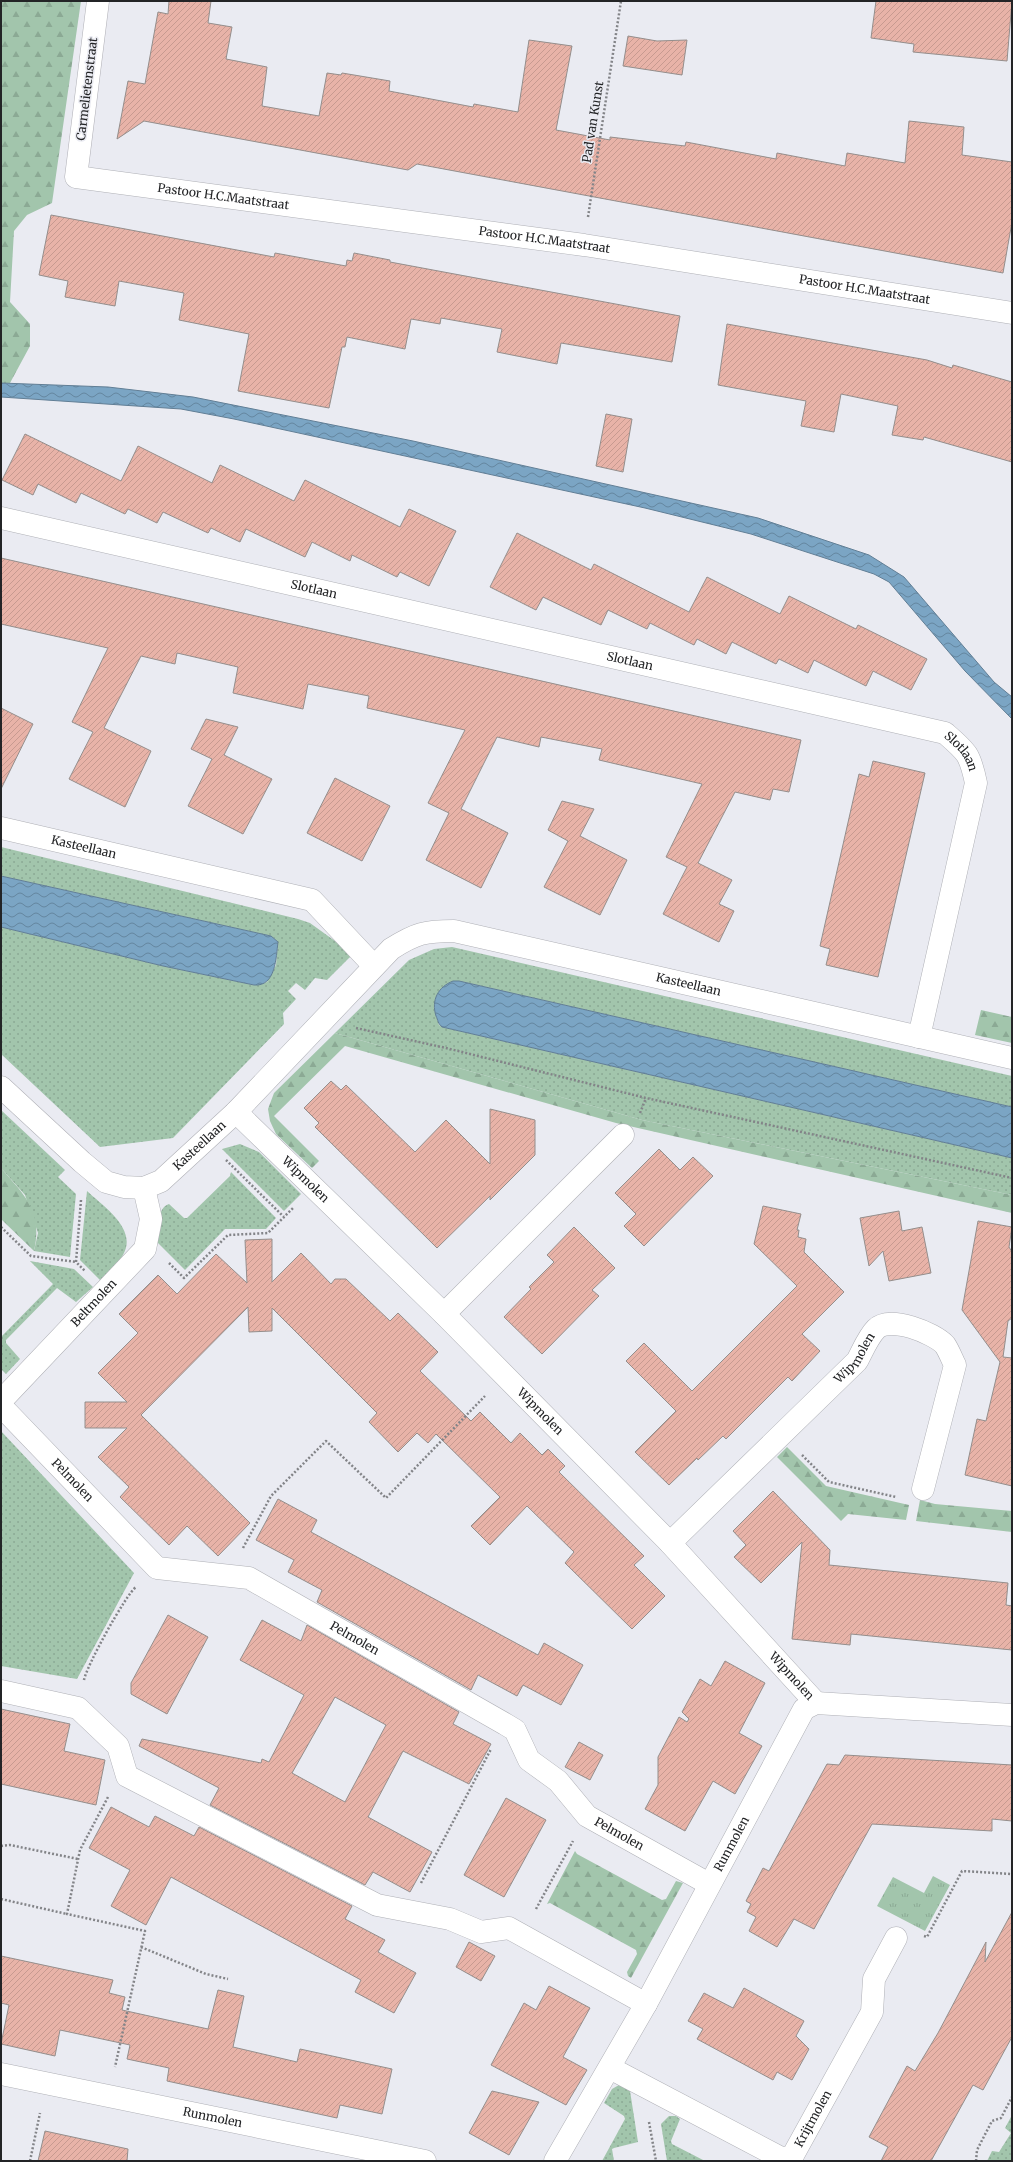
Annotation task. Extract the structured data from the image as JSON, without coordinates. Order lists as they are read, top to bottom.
{
  "streets": {
    "street": [
      "Carmelietenstraat",
      "Pastoor H.C.Maatstraat",
      "Slotlaan",
      "Kasteellaan",
      "Wipmolen",
      "Beltmolen",
      "Pelmolen",
      "Runmolen",
      "Krijtmolen"
    ],
    "path": ["Pad van Kunst"]
  },
  "crossings": [
    ["Carmelietenstraat", "Pastoor H.C.Maatstraat"],
    ["Pad van Kunst", "Pastoor H.C.Maatstraat"],
    ["Slotlaan", "Kasteellaan"],
    ["Kasteellaan", "Wipmolen"],
    ["Kasteellaan", "Beltmolen"],
    ["Wipmolen", "Runmolen"],
    ["Pelmolen", "Runmolen"],
    ["Runmolen", "Krijtmolen"]
  ]
}
